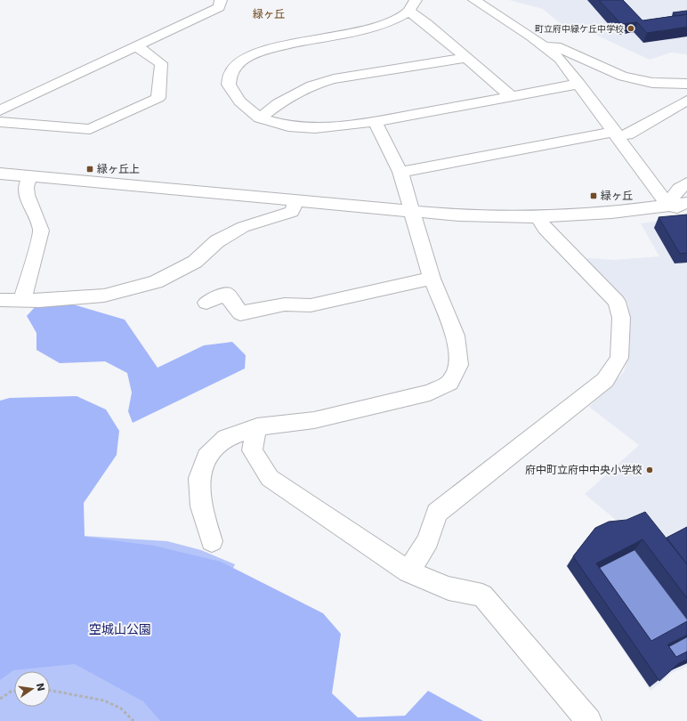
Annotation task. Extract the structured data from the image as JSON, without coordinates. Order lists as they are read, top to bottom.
{
  "districts": ["緑ヶ丘"],
  "parks": ["空城山公園"],
  "places": {
    "other": ["町立府中緑ケ丘中学校", "府中町立府中中央小学校"],
    "transit": ["緑ヶ丘上", "緑ヶ丘"]
  },
  "north": "right"
}
